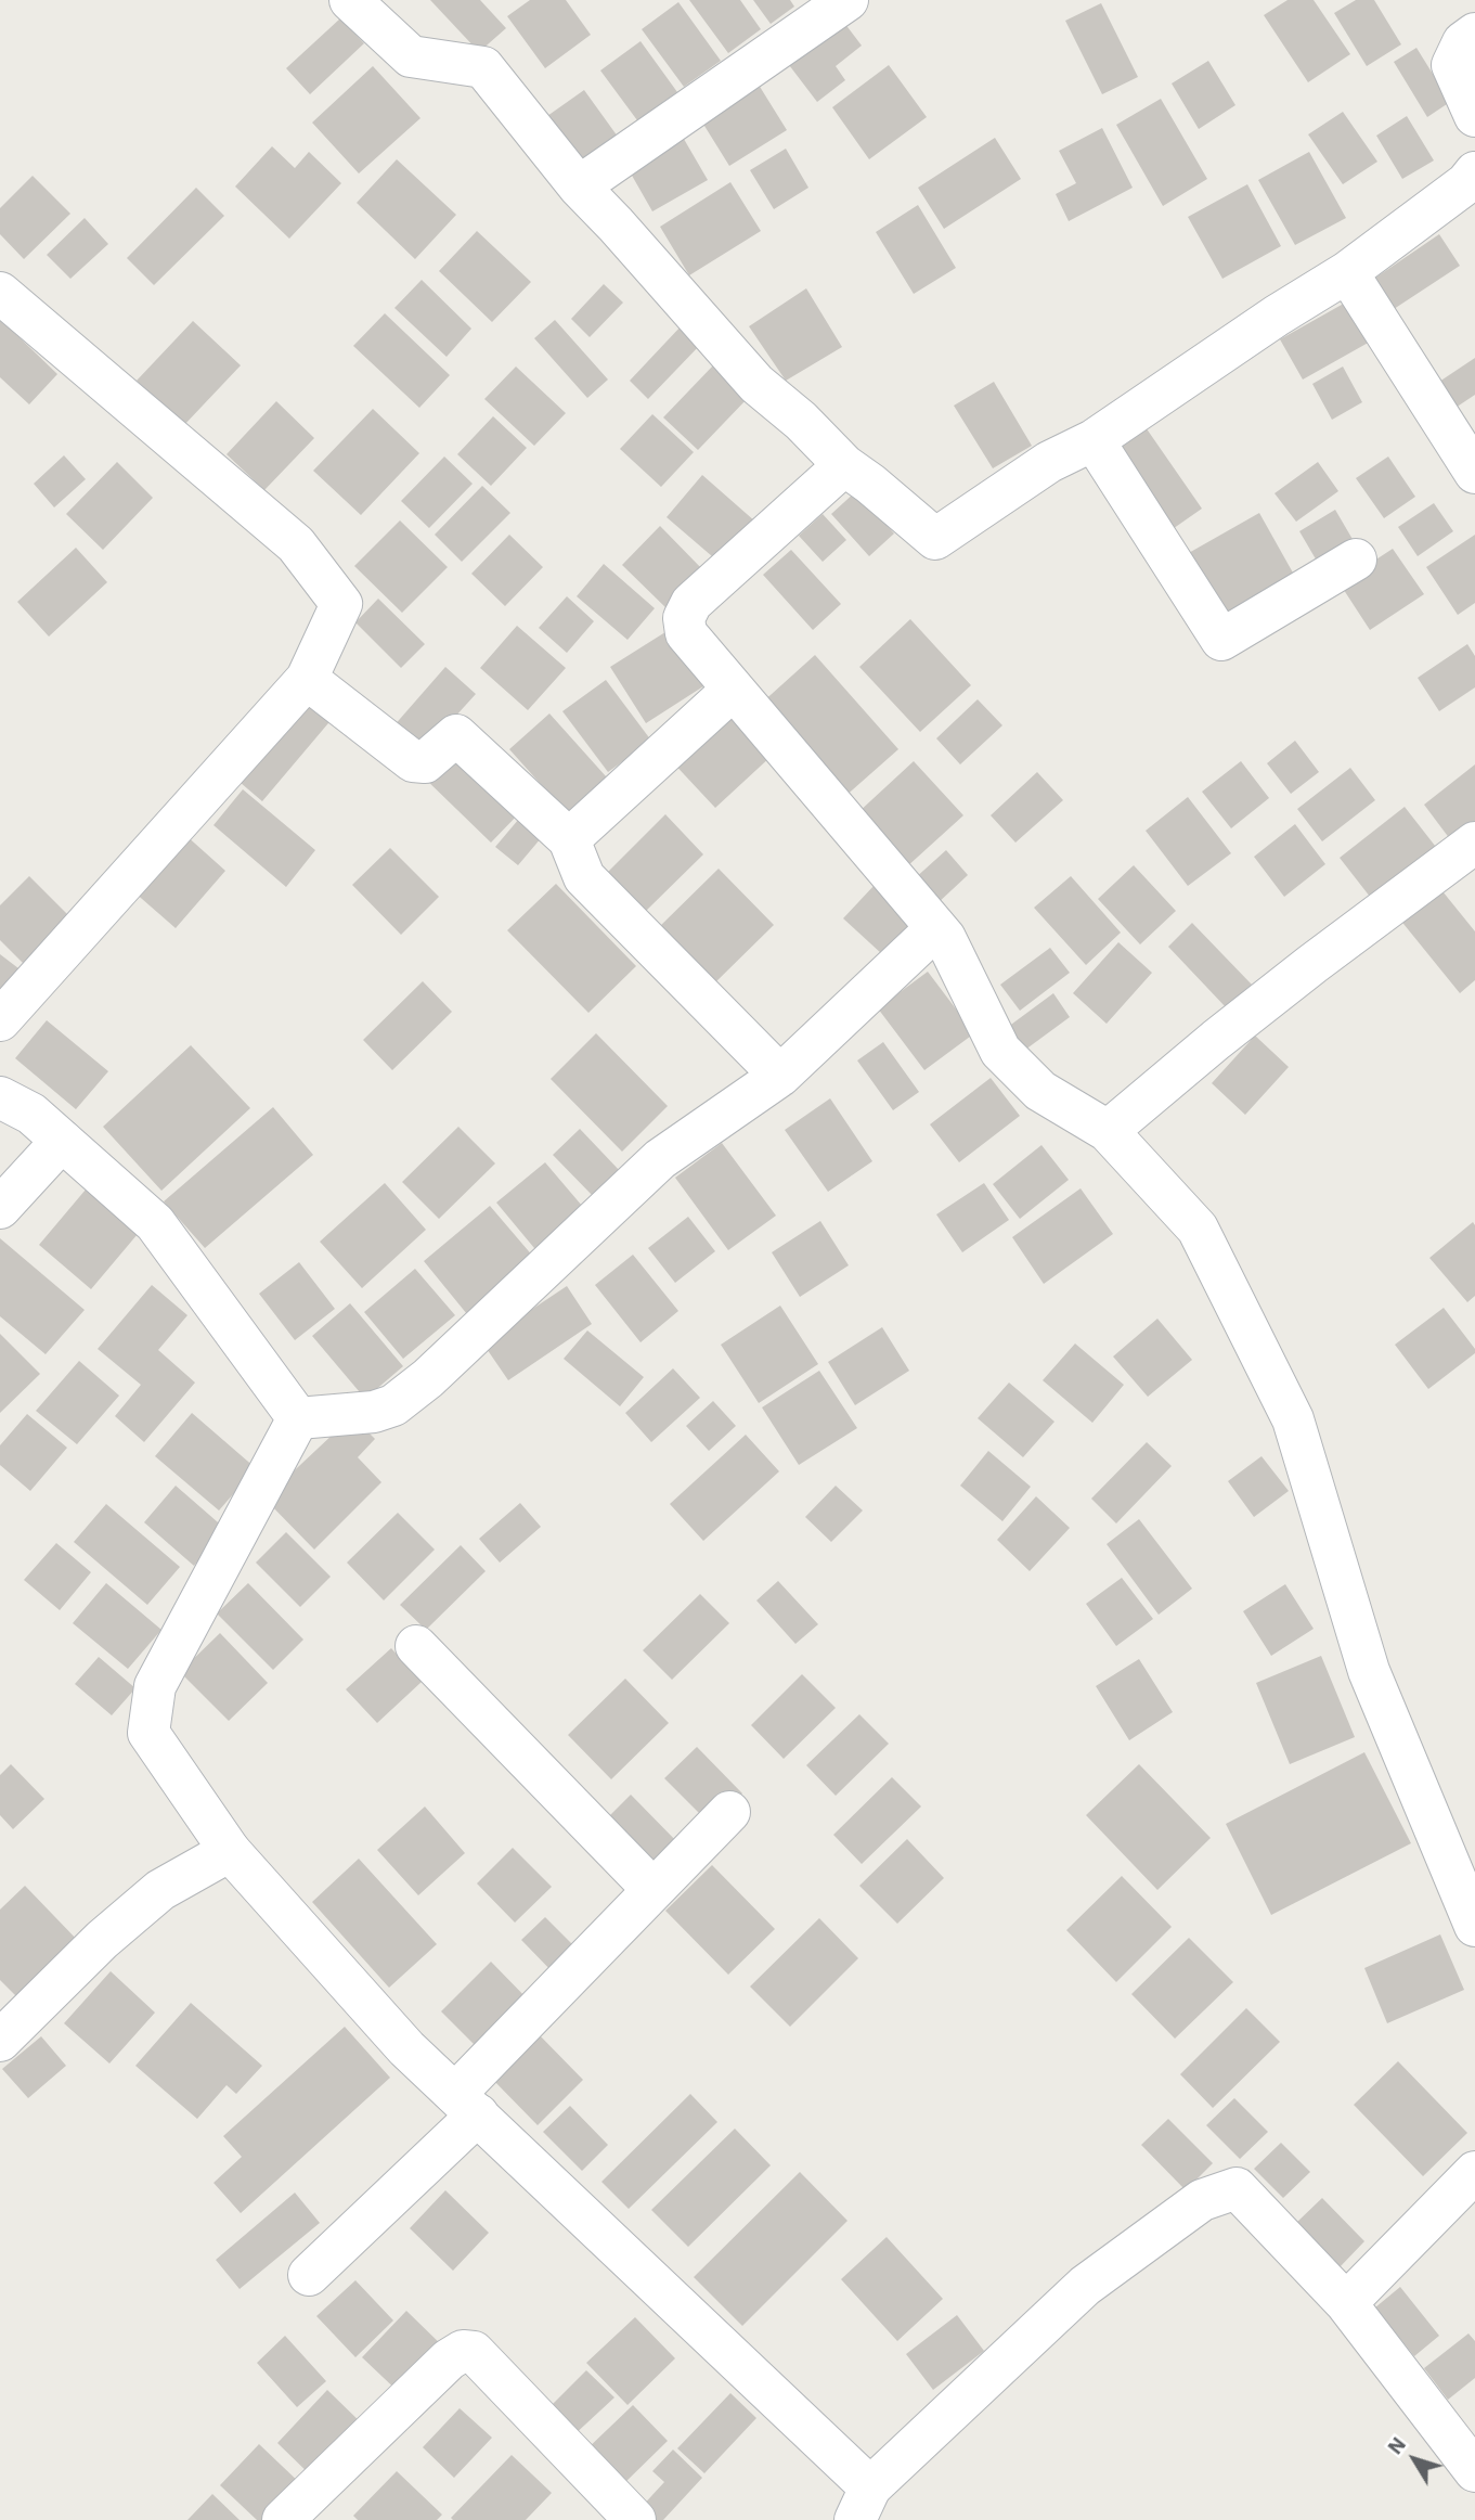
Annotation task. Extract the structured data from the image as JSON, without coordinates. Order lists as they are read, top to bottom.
{
  "north": "top left"
}
